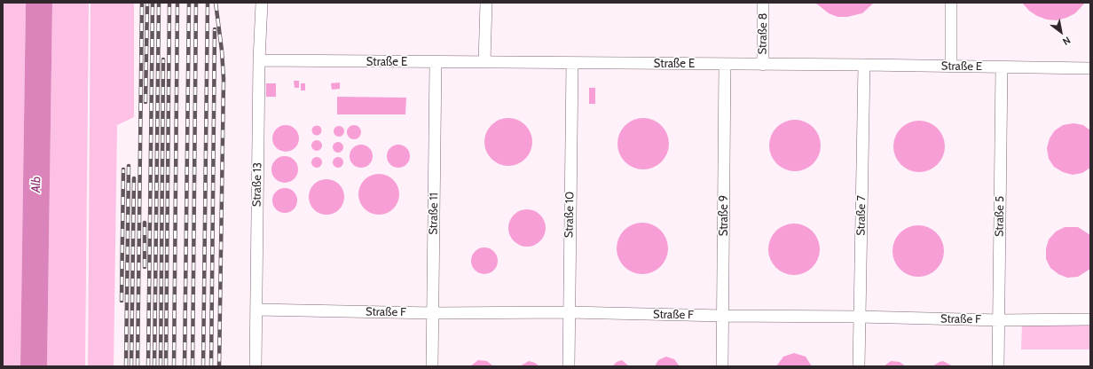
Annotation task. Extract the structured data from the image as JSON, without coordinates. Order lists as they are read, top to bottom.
{
  "streets": {
    "lane": [
      "Straße 8",
      "Straße E",
      "Straße 13",
      "Straße 11",
      "Straße 10",
      "Straße 9",
      "Straße 7",
      "Straße 5",
      "Straße F"
    ]
  },
  "crossings": [
    ["Straße 8", "Straße E"],
    ["Straße E", "Straße 13"],
    ["Straße E", "Straße 11"],
    ["Straße E", "Straße 10"],
    ["Straße E", "Straße 9"],
    ["Straße E", "Straße 7"],
    ["Straße E", "Straße 5"],
    ["Straße 13", "Straße F"],
    ["Straße 11", "Straße F"],
    ["Straße 10", "Straße F"],
    ["Straße 9", "Straße F"],
    ["Straße 7", "Straße F"],
    ["Straße 5", "Straße F"]
  ],
  "water": ["Alb"],
  "north": "bottom right"
}
